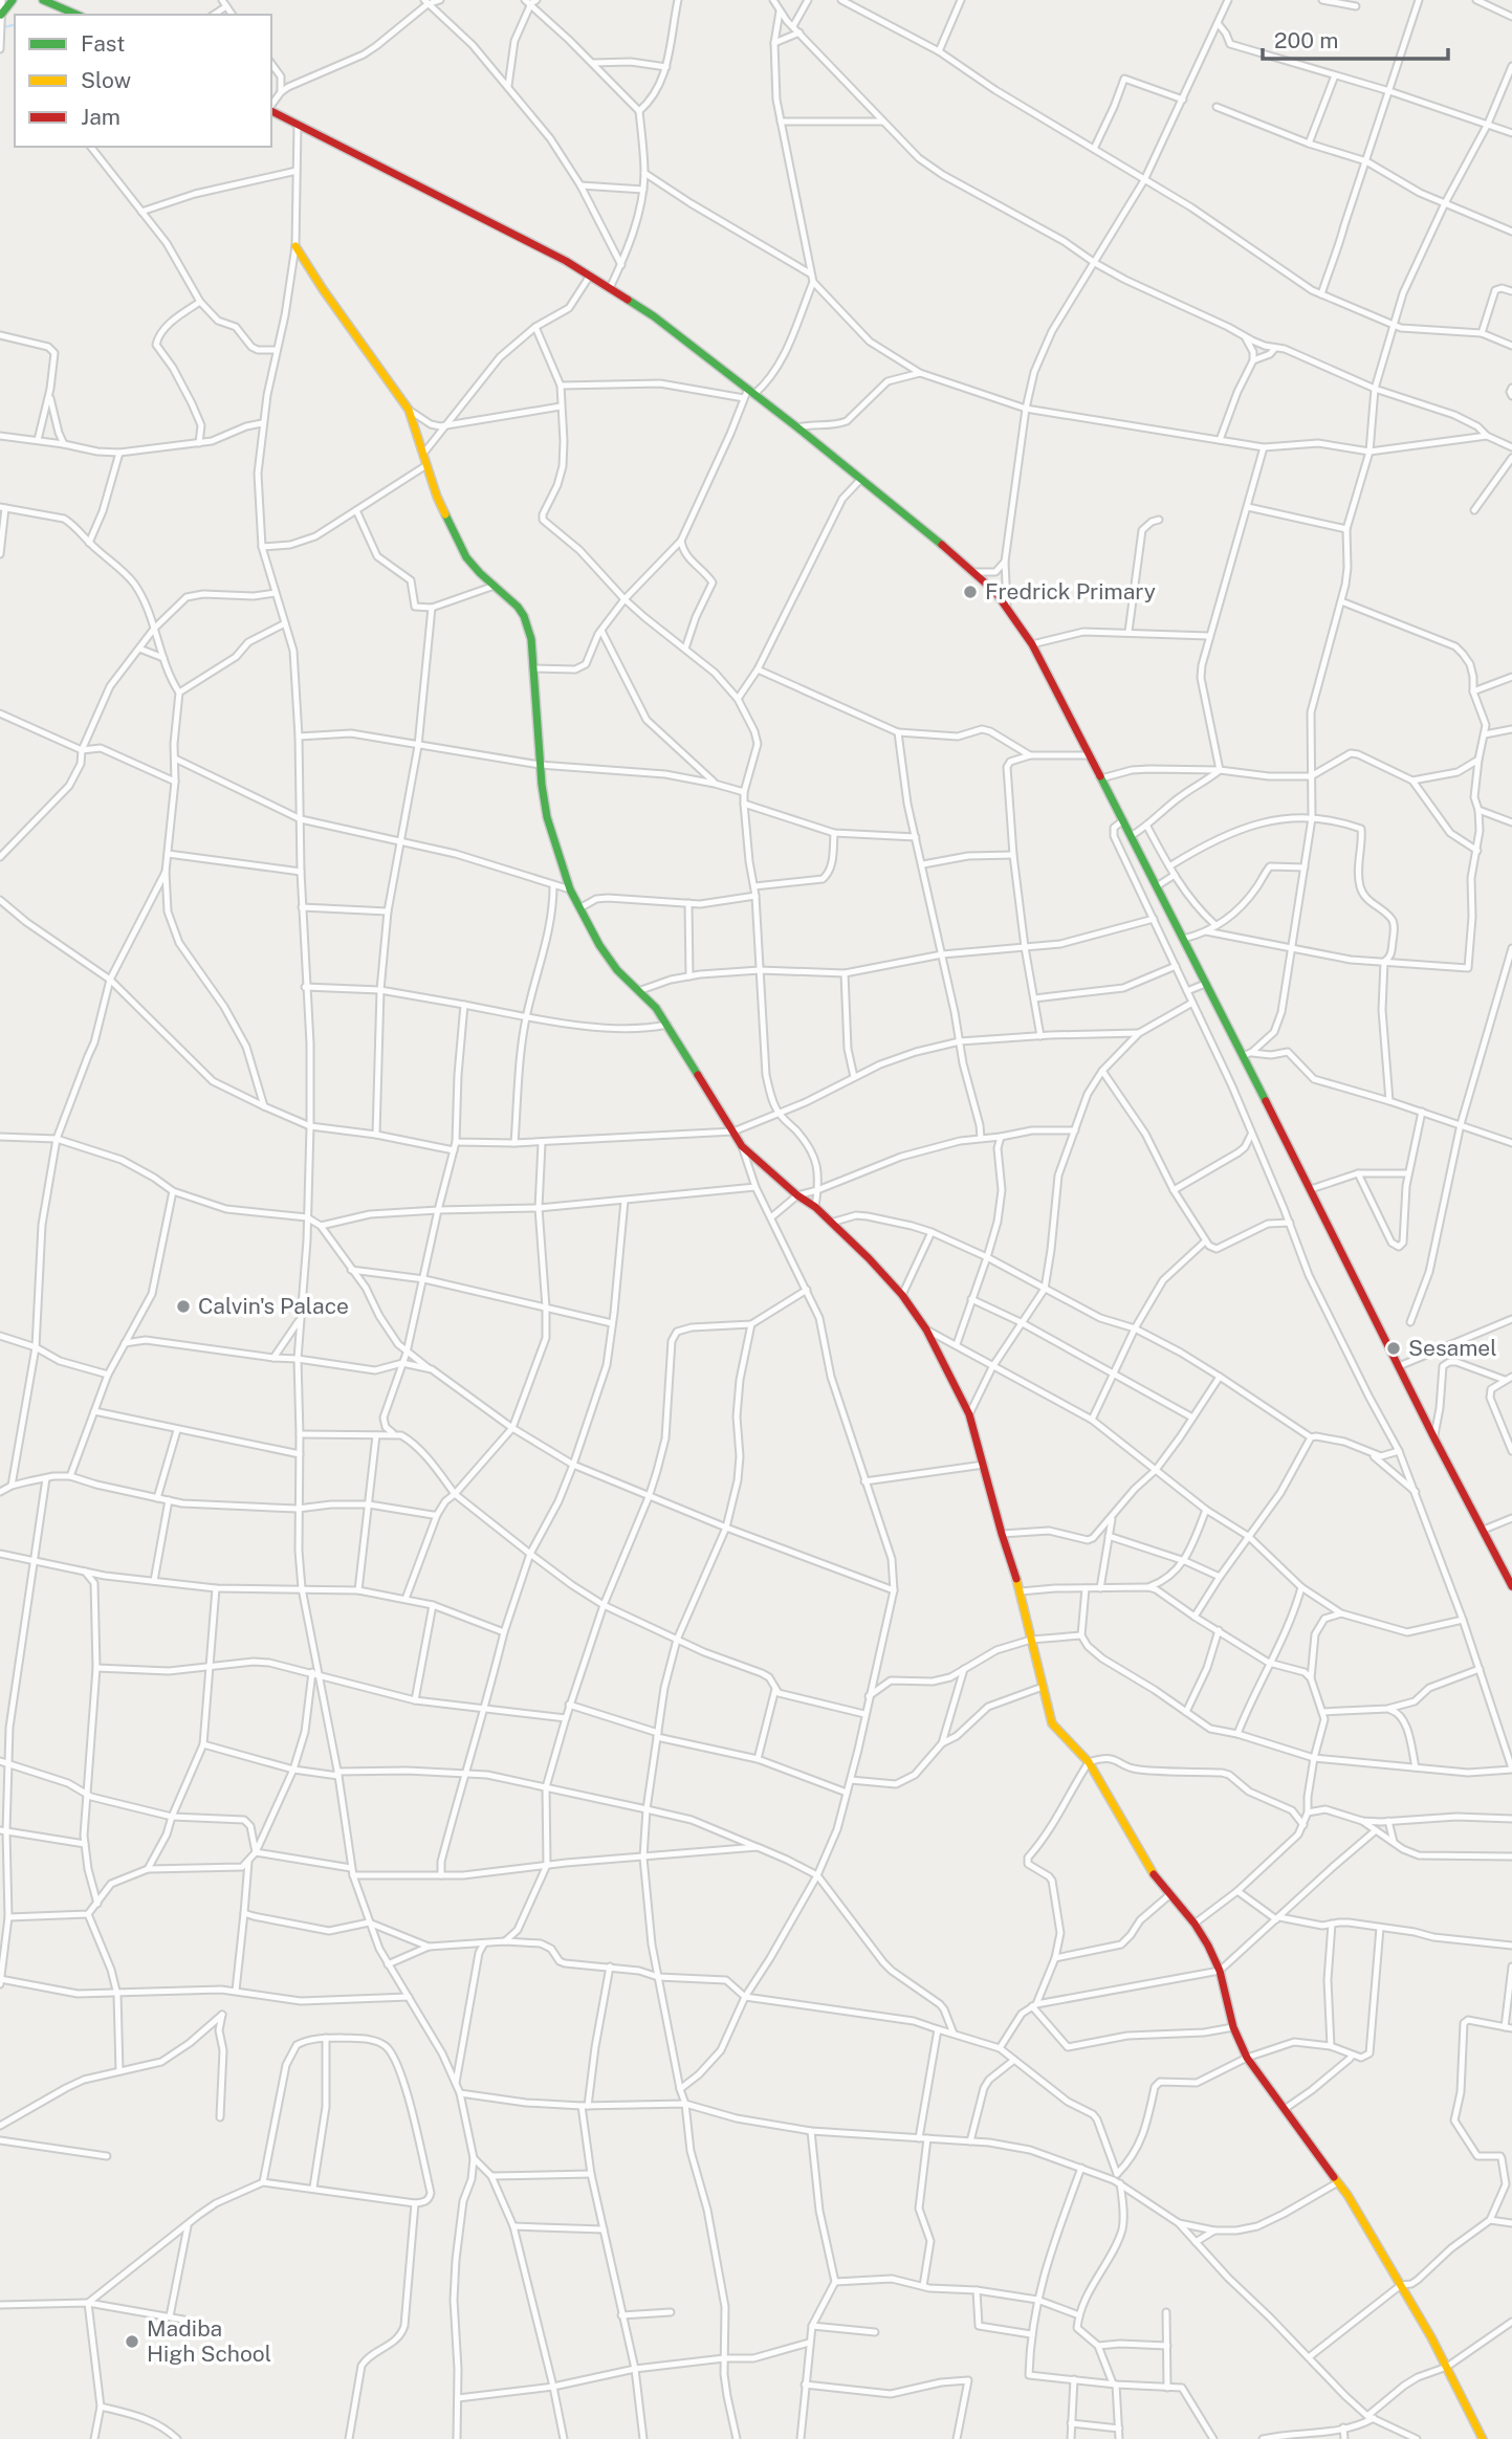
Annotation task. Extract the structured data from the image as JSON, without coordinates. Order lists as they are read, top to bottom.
{
  "places": [
    "Fredrick Primary",
    "Calvin's Palace",
    "Sesamel",
    "Madiba High School"
  ],
  "legend": ["Fast", "Slow", "Jam"],
  "scale_bar": "200 m"
}
